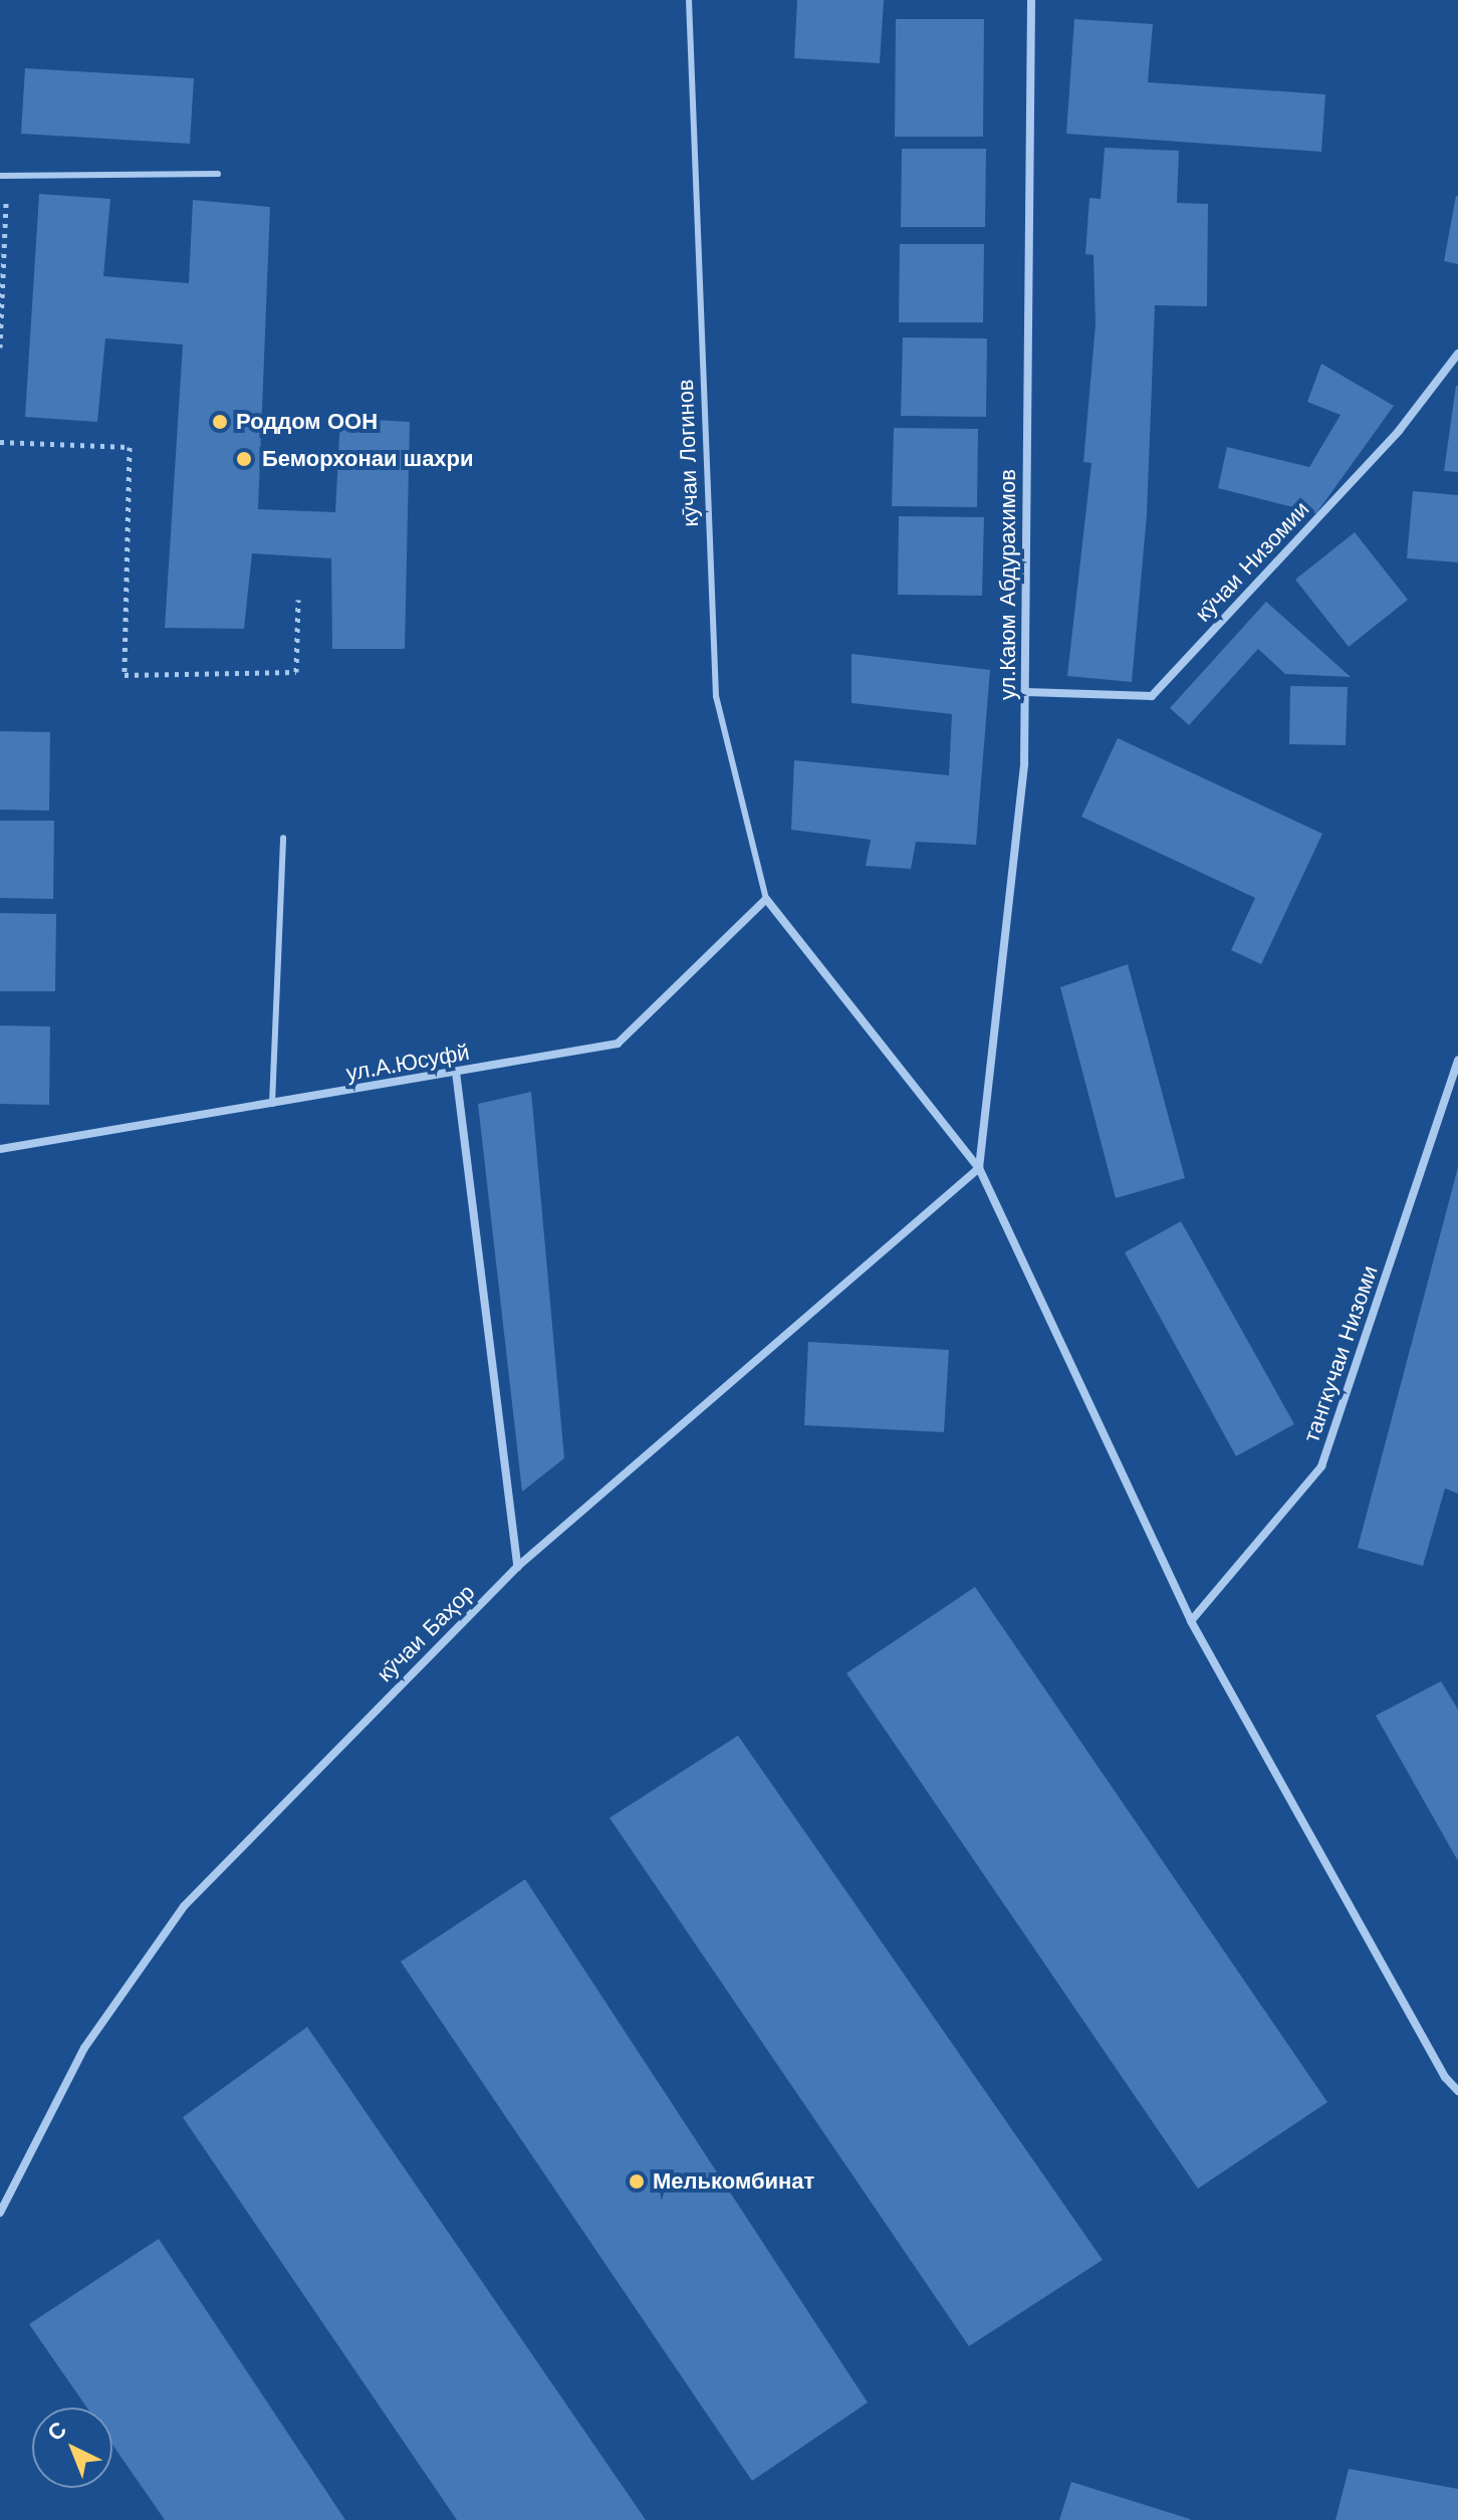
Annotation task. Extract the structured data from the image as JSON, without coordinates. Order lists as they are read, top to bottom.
{
  "streets": {
    "street": [
      "кӯчаи Низомии",
      "ул.Каюм Абдурахимов",
      "ул.А.Юсуфй",
      "тангкучаи Низоми",
      "кӯчаи Баҳор"
    ],
    "lane": ["кӯчаи Логинов"]
  },
  "crossings": [
    ["кӯчаи Логинов", "ул.А.Юсуфй"],
    ["кӯчаи Низомии", "ул.Каюм Абдурахимов"],
    ["ул.Каюм Абдурахимов", "кӯчаи Баҳор"]
  ],
  "places": ["Роддом ООН", "Беморхонаи шахри", "Мелькомбинат"],
  "north": "top left"
}
